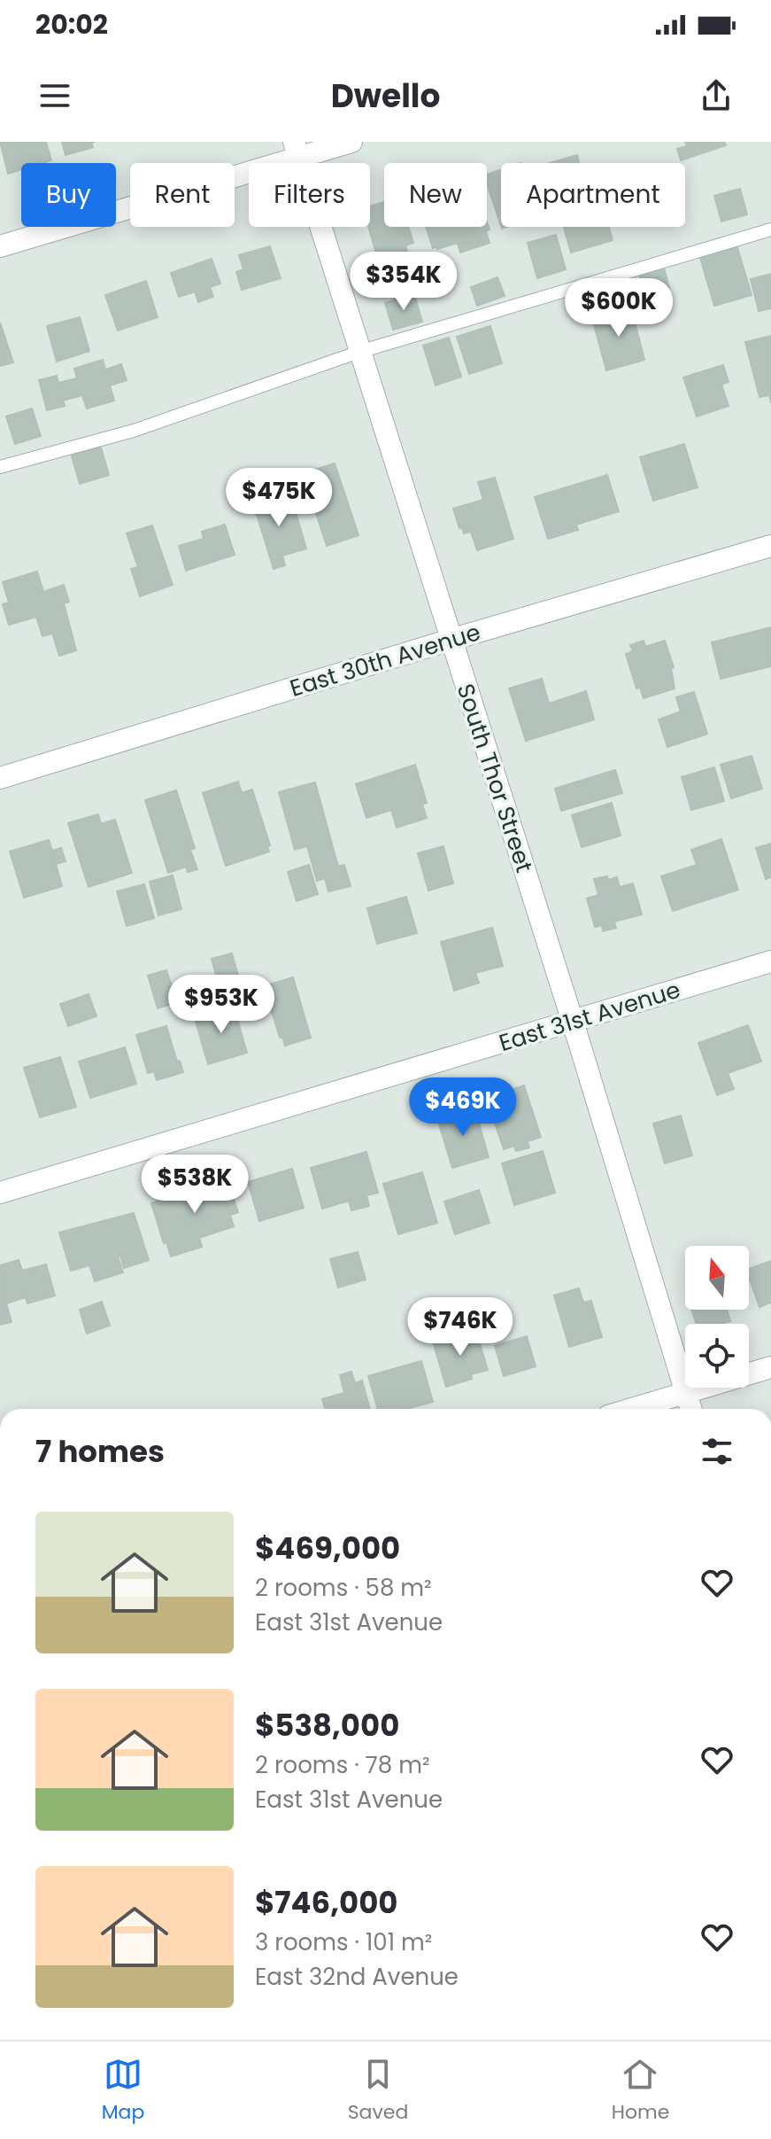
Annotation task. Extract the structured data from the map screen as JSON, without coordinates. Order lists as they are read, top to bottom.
{
  "streets": {
    "street": ["East 30th Avenue", "South Thor Street", "East 31st Avenue"]
  },
  "crossings": [
    ["East 30th Avenue", "South Thor Street"],
    ["South Thor Street", "East 31st Avenue"]
  ],
  "north": "top",
  "page": {
    "status": "20:02",
    "header": "Dwello",
    "chip": [
      "Buy",
      "Rent",
      "Filters",
      "New",
      "Apartment"
    ],
    "price": [
      "$354K",
      "$600K",
      "$475K",
      "$953K",
      "$469K",
      "$538K",
      "$746K"
    ],
    "heading": "7 homes",
    "list": [
      {
        "name": "$469,000",
        "note": "2 rooms · 58 m² · East 31st Avenue"
      },
      {
        "name": "$538,000",
        "note": "2 rooms · 78 m² · East 31st Avenue"
      },
      {
        "name": "$746,000",
        "note": "3 rooms · 101 m² · East 32nd Avenue"
      }
    ],
    "tabs": ["Map", "Saved", "Home"]
  }
}
